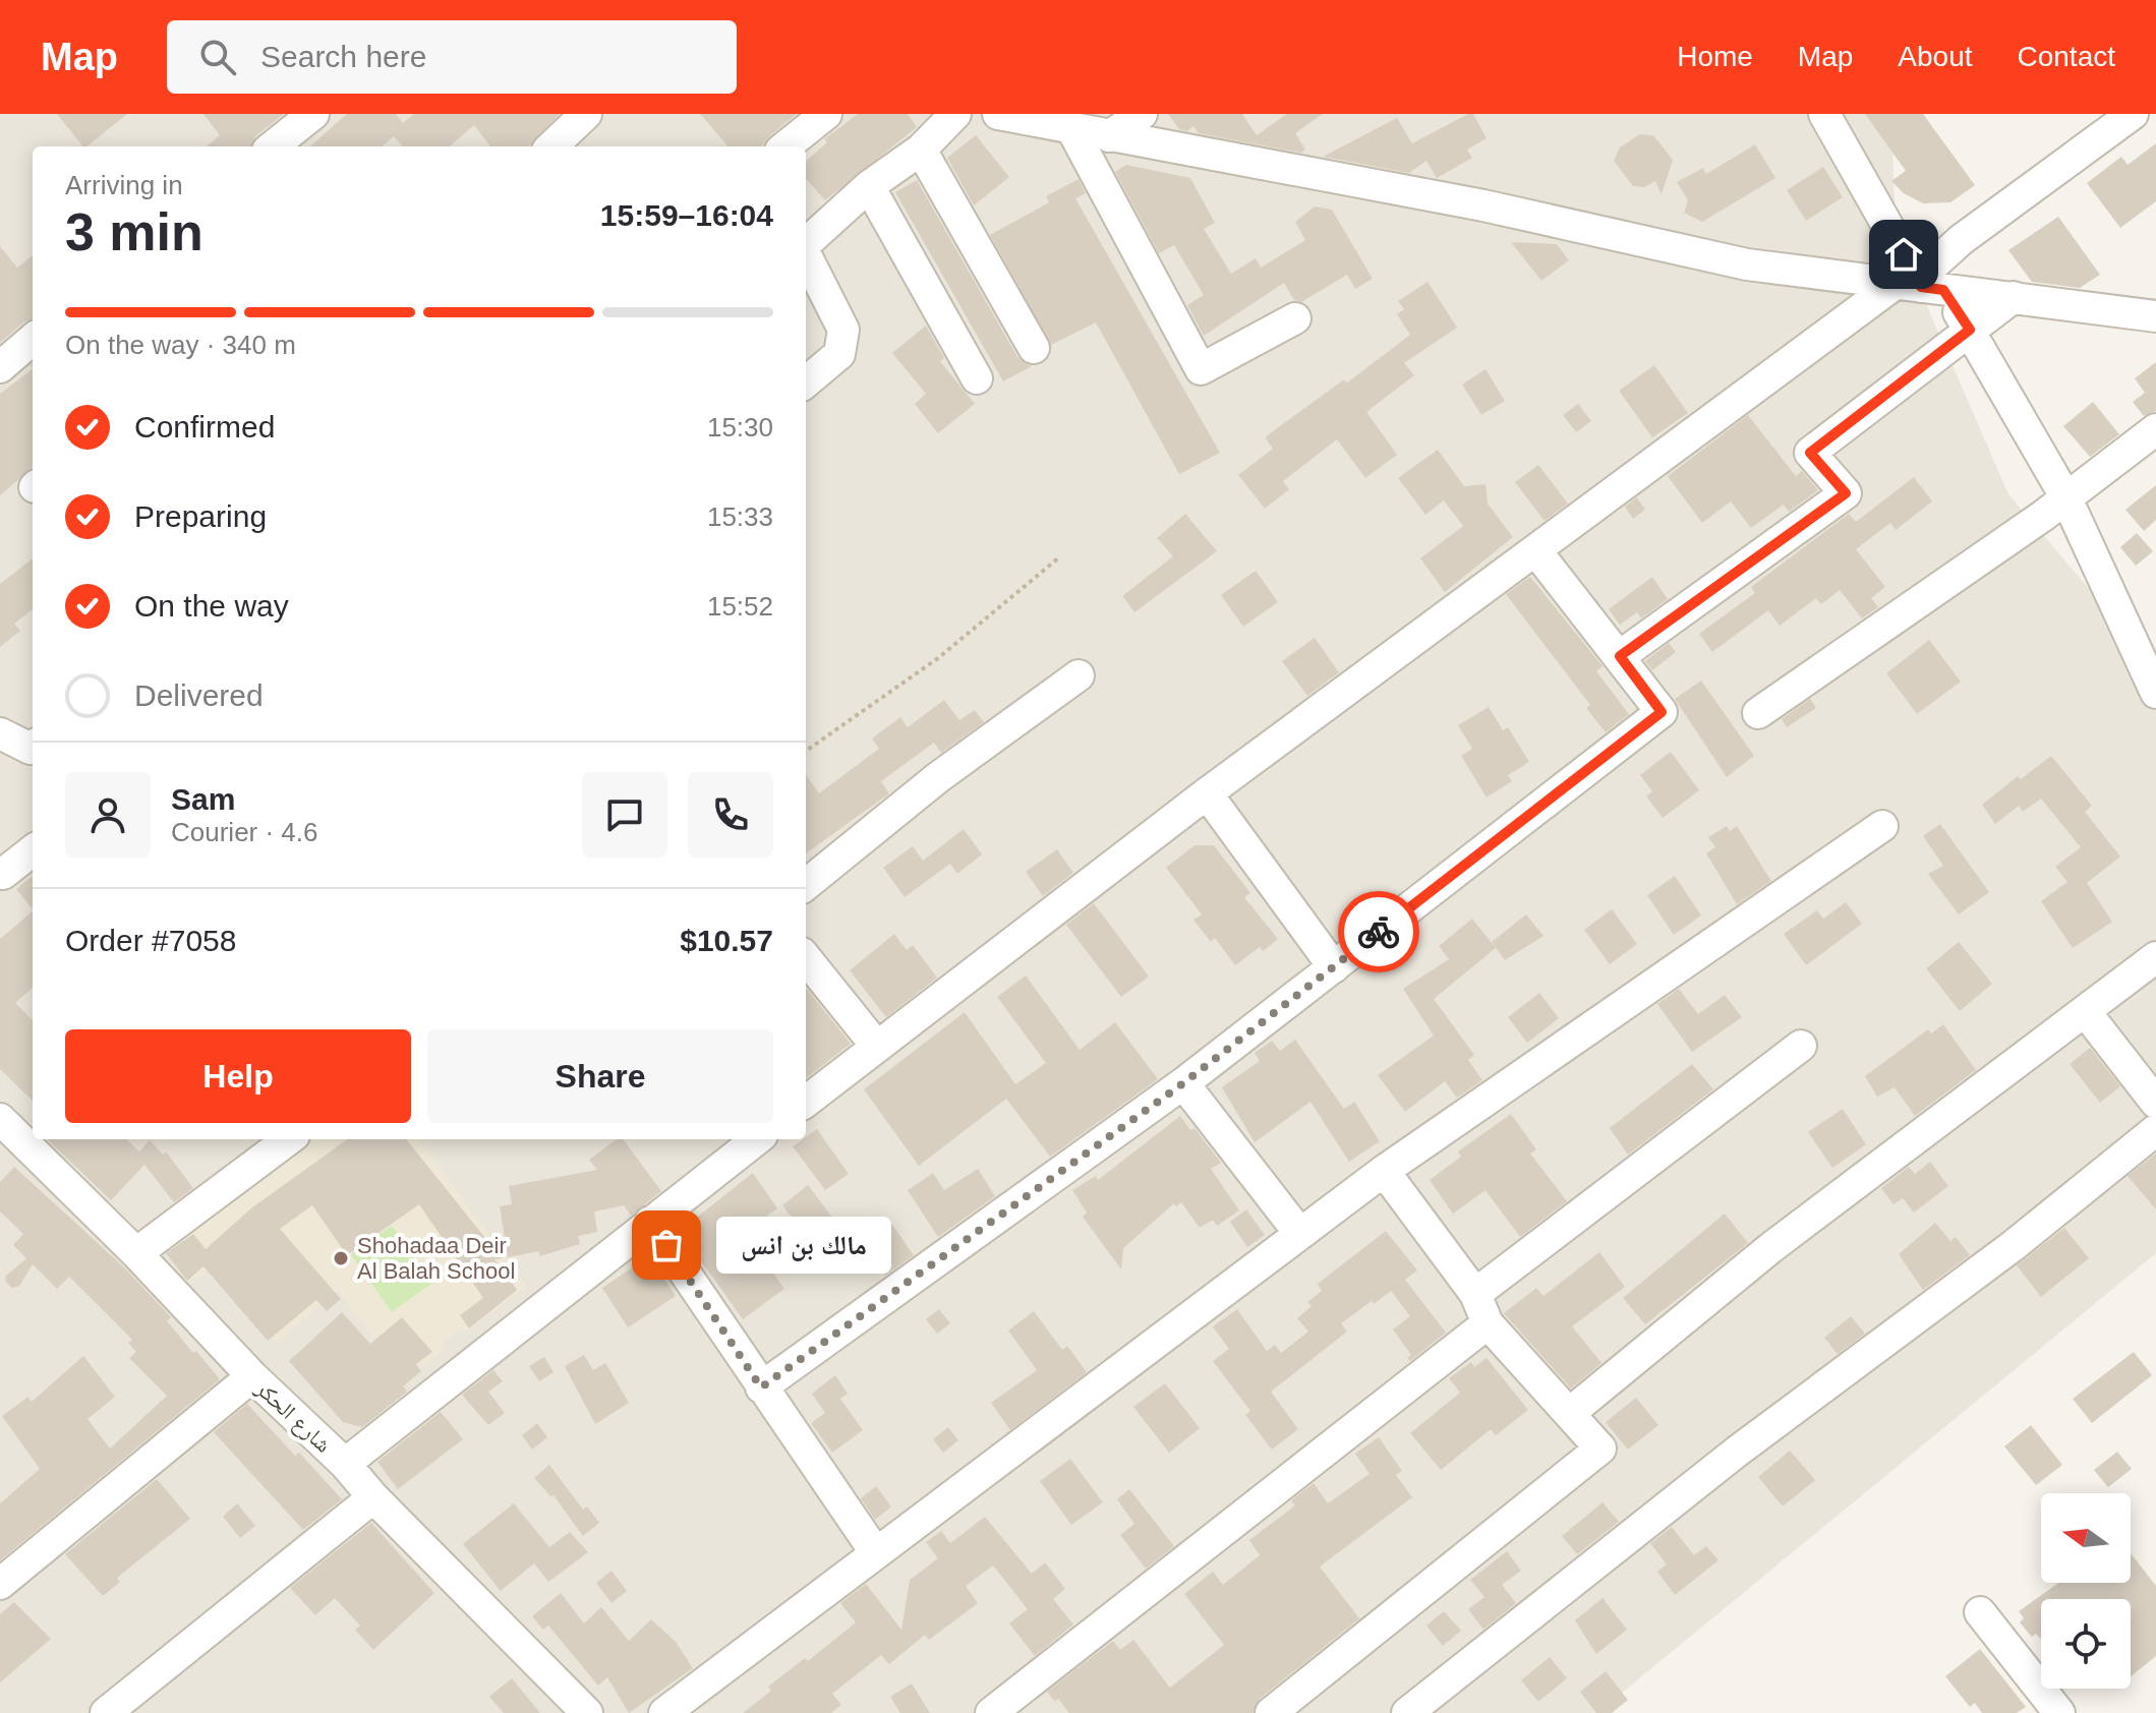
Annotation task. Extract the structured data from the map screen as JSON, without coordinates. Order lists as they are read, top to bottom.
{
  "streets": {
    "street": ["شارع الحكر"]
  },
  "places": ["مالك بن انس", "Shohadaa Deir Al Balah School"],
  "north": "left",
  "page": {
    "header": "Map",
    "search": "Search here",
    "nav": [
      "Home",
      "Map",
      "About",
      "Contact"
    ],
    "heading": ["3 min", "Arriving in", "15:59–16:04"],
    "panel": [
      "Sam",
      "Courier · 4.6",
      "Order #7058",
      "$10.57"
    ],
    "bar": "On the way · 340 m",
    "list": [
      ["Confirmed", "15:30"],
      ["Preparing", "15:33"],
      ["On the way", "15:52"],
      "Delivered"
    ],
    "buttons": ["Help", "Share"],
    "bubble": "مالك بن انس"
  }
}
